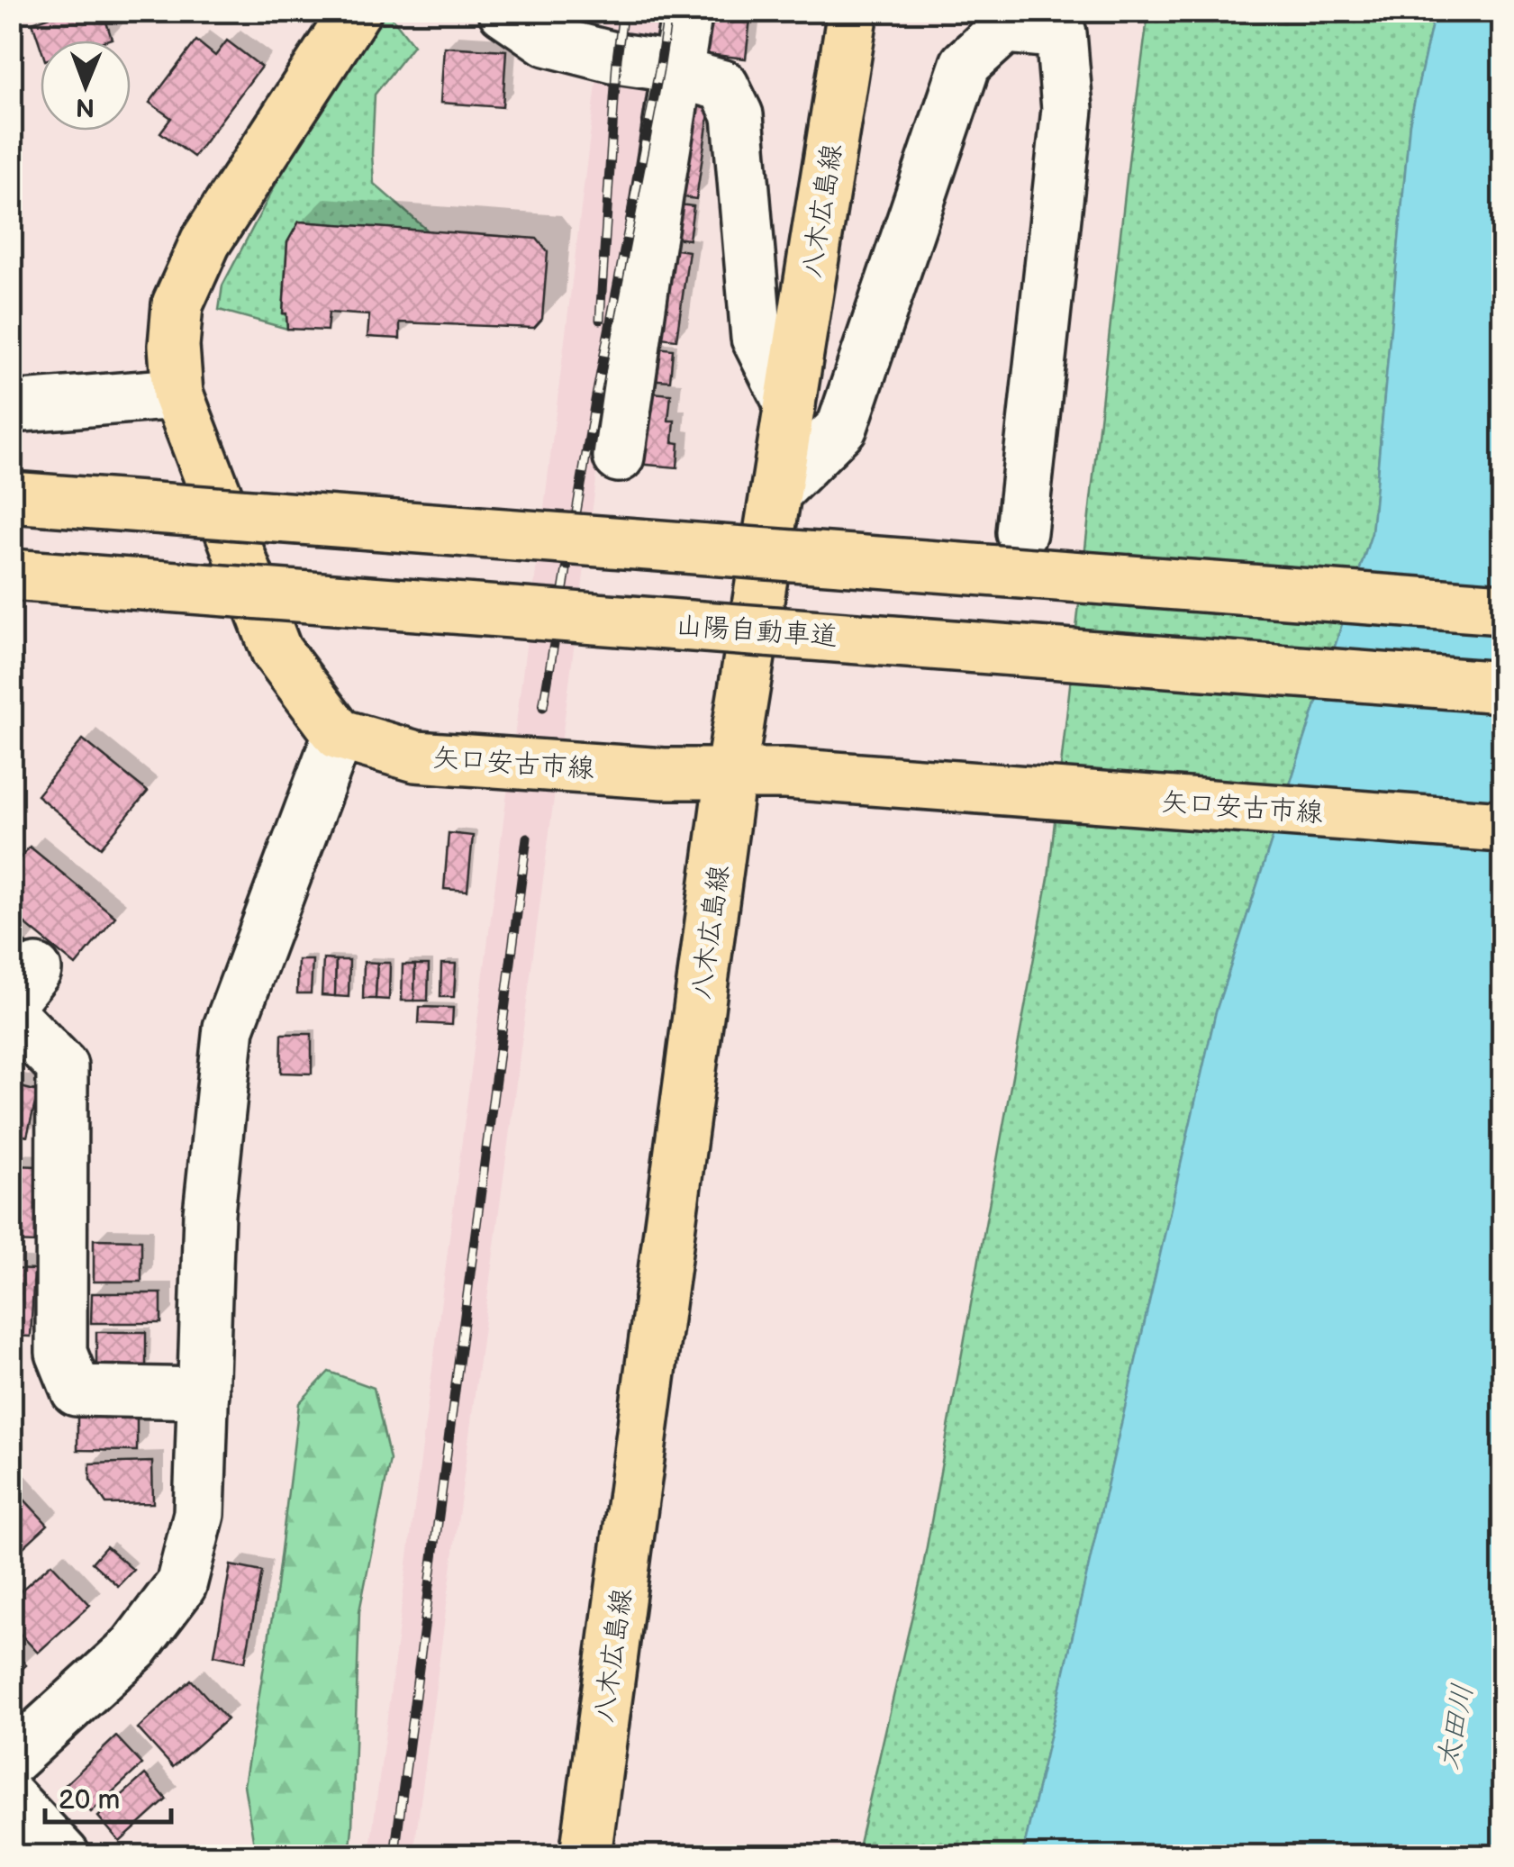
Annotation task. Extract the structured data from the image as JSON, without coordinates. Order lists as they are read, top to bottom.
{
  "streets": {
    "main road": ["八木広島線", "山陽自動車道", "矢口安古市線"]
  },
  "crossings": [
    ["八木広島線", "矢口安古市線"]
  ],
  "water": ["太田川"],
  "scale_bar": "20 m",
  "north": "bottom"
}
